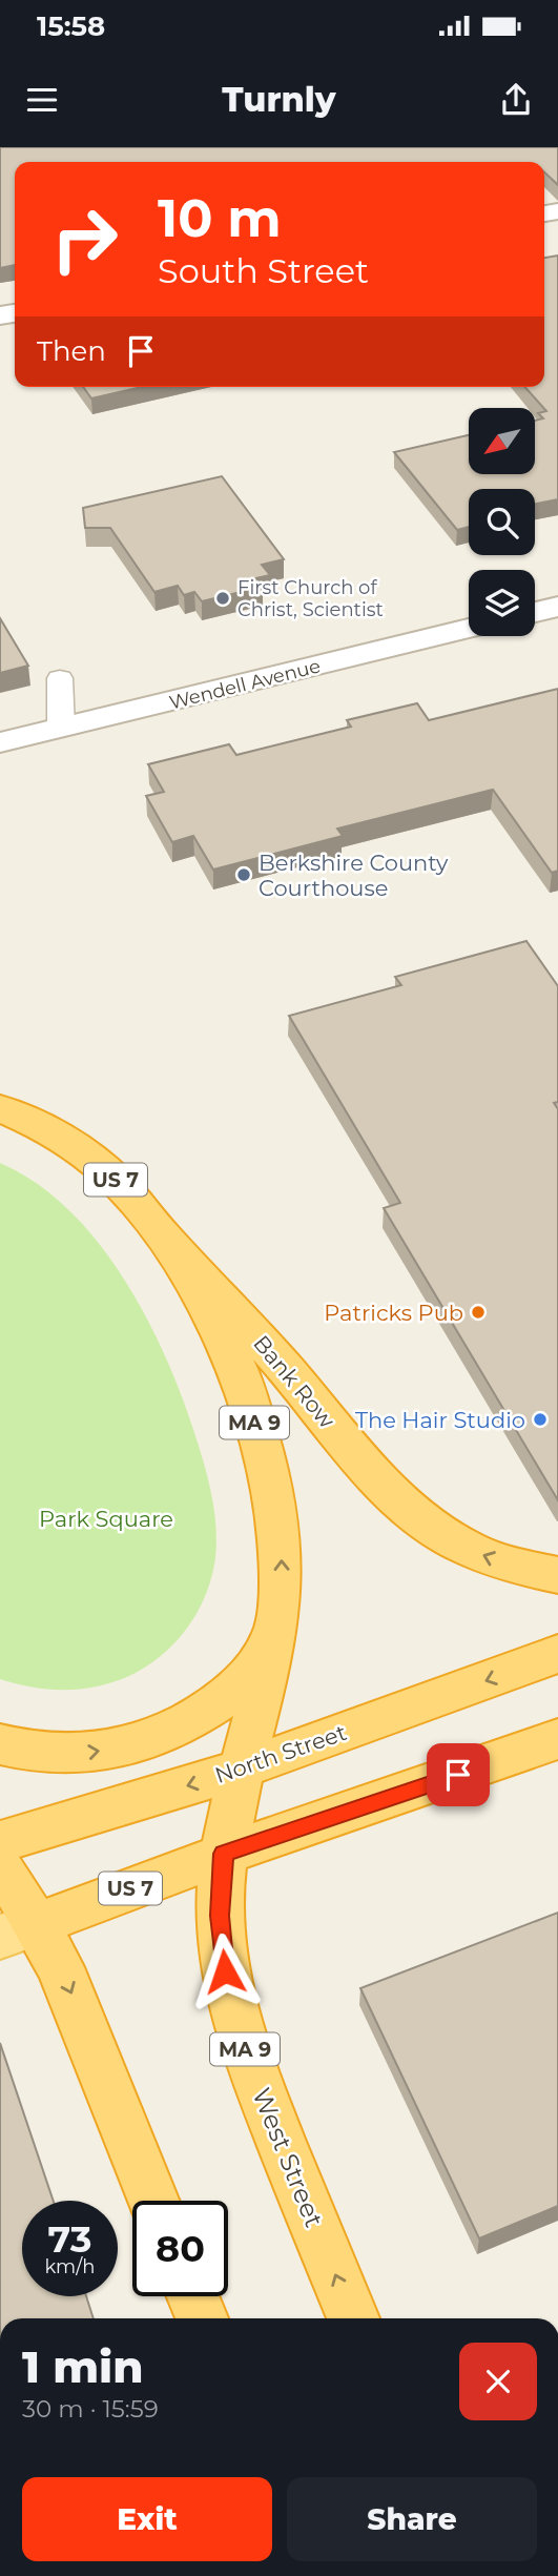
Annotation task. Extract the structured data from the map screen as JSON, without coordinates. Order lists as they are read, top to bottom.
{
  "streets": {
    "highway": [
      "US 7",
      "Bank Row",
      "MA 9",
      "North Street",
      "West Street"
    ],
    "street": ["Wendell Avenue"]
  },
  "crossings": [
    ["US 7", "Bank Row"],
    ["US 7", "West Street"],
    ["Bank Row", "North Street"],
    ["Bank Row", "West Street"]
  ],
  "parks": ["Park Square"],
  "places": [
    "First Church of Christ, Scientist",
    "Berkshire County Courthouse",
    "Patricks Pub",
    "The Hair Studio"
  ],
  "north": "bottom left",
  "page": {
    "status": "15:58",
    "header": "Turnly",
    "turn": ["10 m", "South Street"],
    "then": "Then",
    "speed": "73 km/h",
    "limit": "80",
    "heading": ["1 min", "30 m · 15:59"],
    "buttons": ["Exit", "Share"]
  }
}
